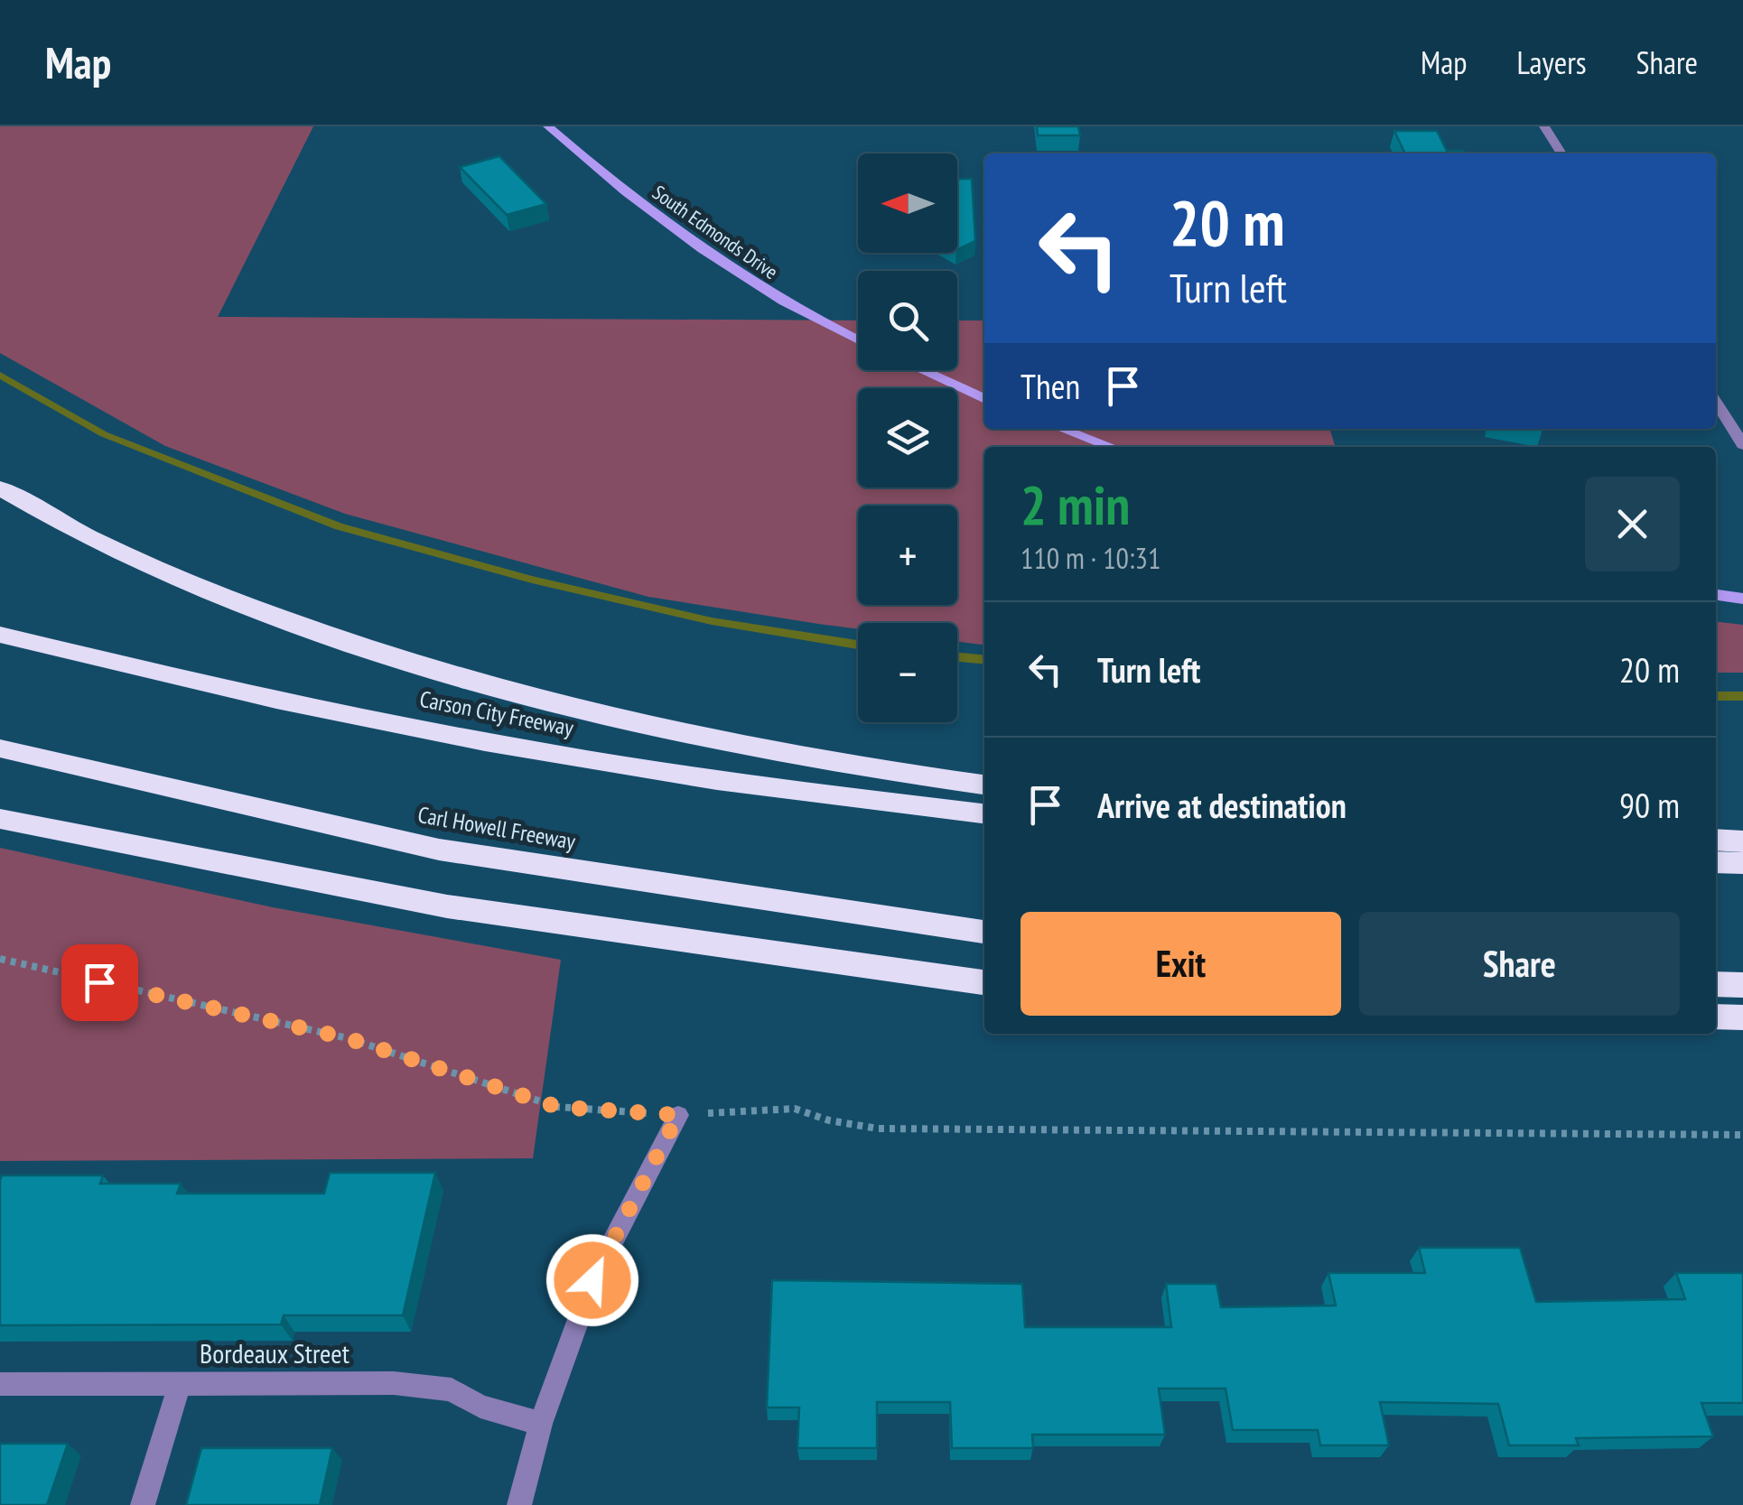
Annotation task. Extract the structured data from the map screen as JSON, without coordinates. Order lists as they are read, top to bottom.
{
  "streets": {
    "highway": ["Carson City Freeway", "Carl Howell Freeway"],
    "street": ["South Edmonds Drive", "Bordeaux Street"]
  },
  "north": "left",
  "page": {
    "header": "Map",
    "nav": ["Map", "Layers", "Share"],
    "map_buttons": ["+", "−"],
    "turn": ["20 m", "Turn left"],
    "then": "Then",
    "heading": ["2 min", "110 m · 10:31"],
    "list": [
      {
        "name": "Turn left",
        "value": "20 m"
      },
      {
        "name": "Arrive at destination",
        "value": "90 m"
      }
    ],
    "buttons": ["Exit", "Share"]
  }
}
